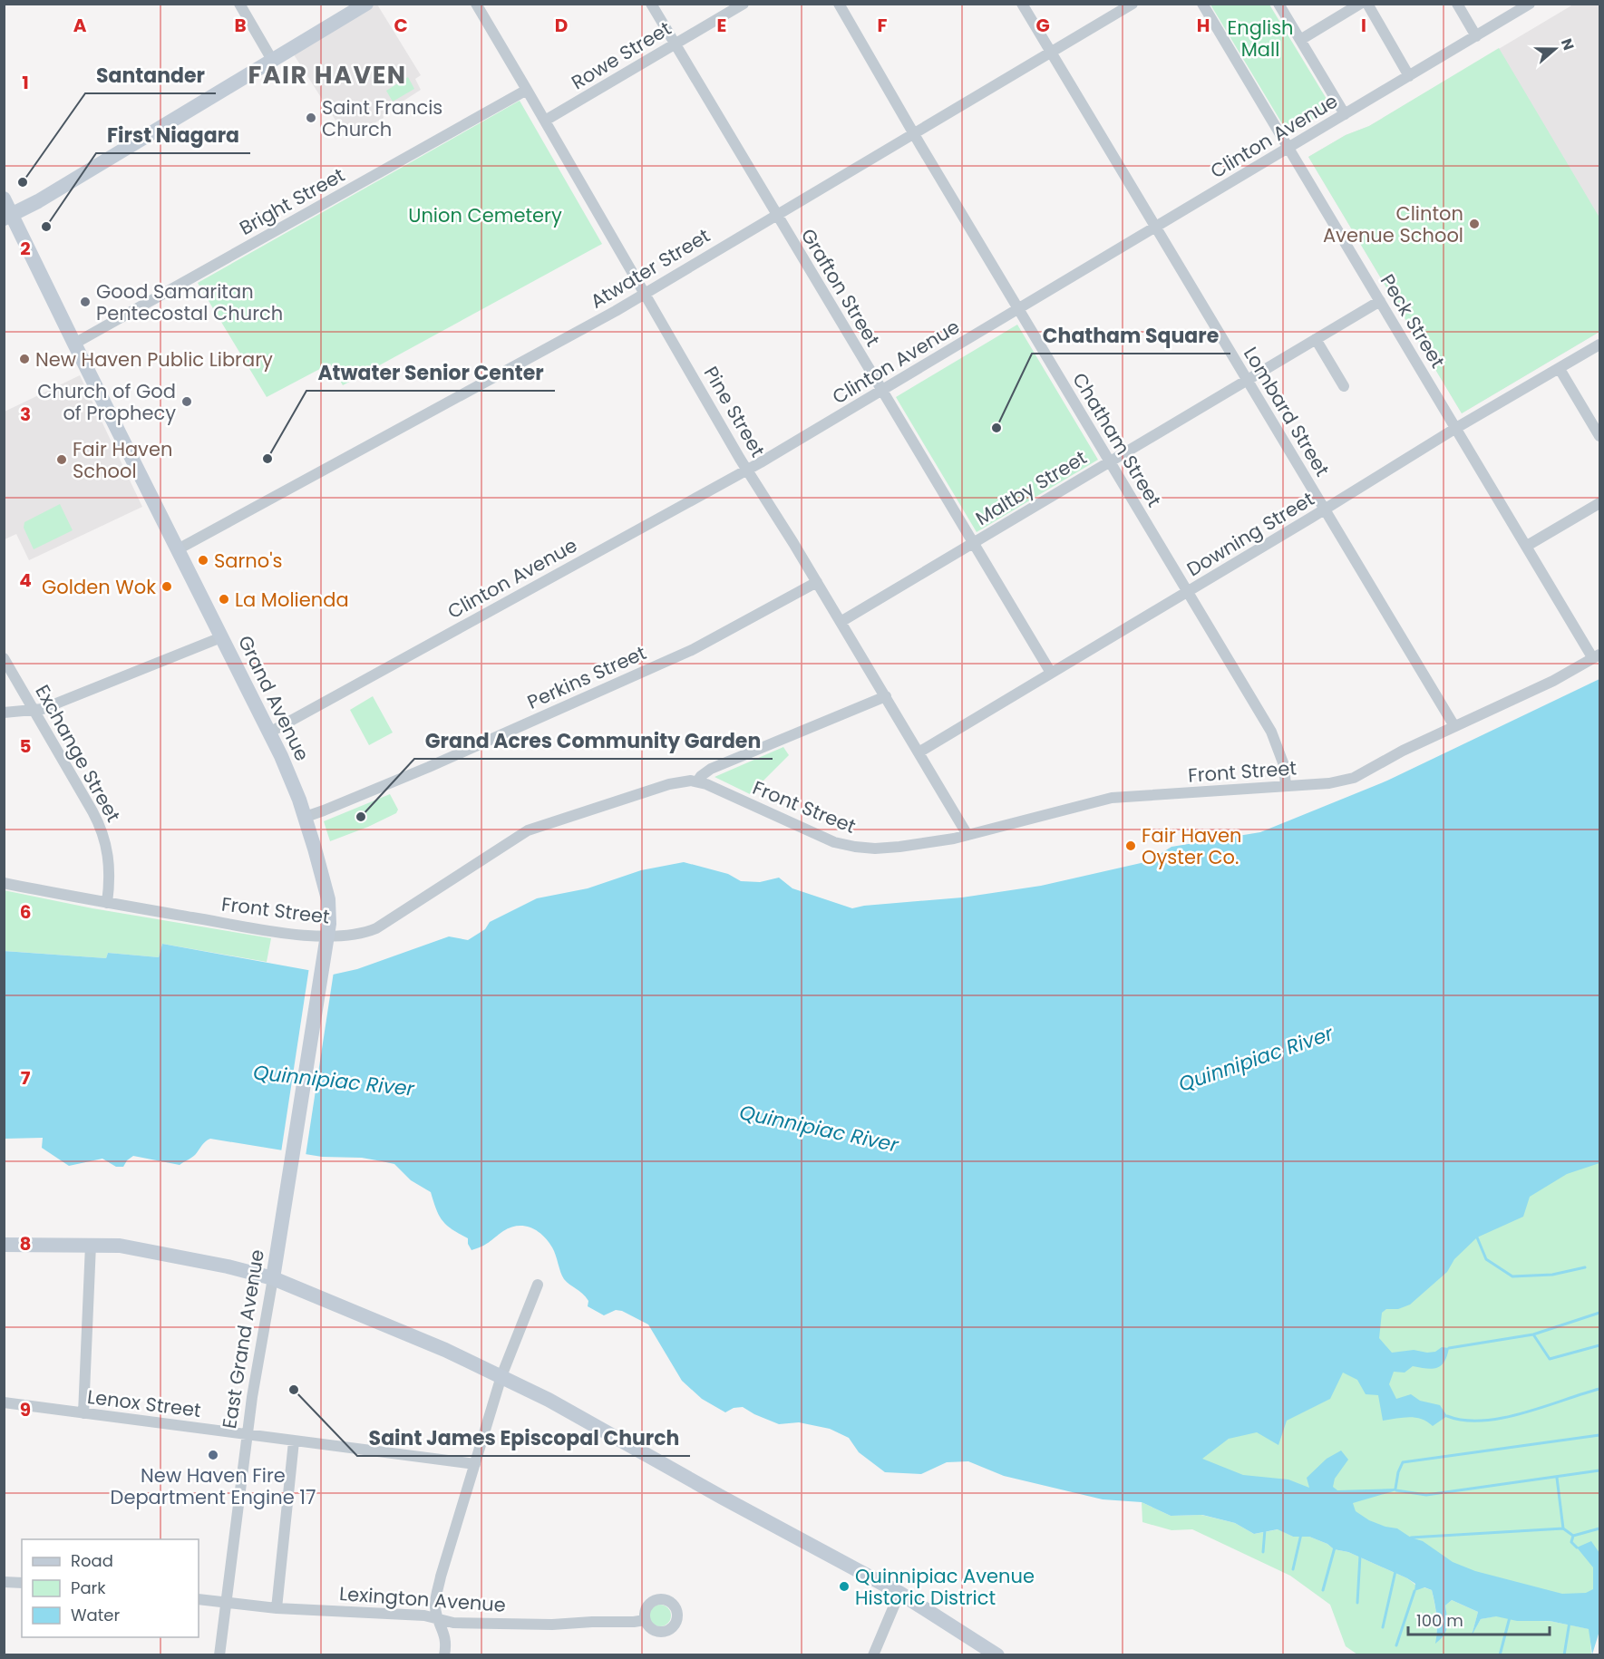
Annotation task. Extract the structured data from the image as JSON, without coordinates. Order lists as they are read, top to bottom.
{
  "streets": {
    "main road": ["Grand Avenue", "East Grand Avenue"],
    "street": [
      "Rowe Street",
      "Clinton Avenue",
      "Bright Street",
      "Atwater Street",
      "Grafton Street",
      "Peck Street",
      "Pine Street",
      "Lombard Street",
      "Chatham Street",
      "Maltby Street",
      "Downing Street",
      "Perkins Street",
      "Exchange Street",
      "Front Street",
      "Lenox Street",
      "Lexington Avenue"
    ]
  },
  "crossings": [
    ["Rowe Street", "Grafton Street"],
    ["Rowe Street", "Pine Street"],
    ["Clinton Avenue", "Grafton Street"],
    ["Clinton Avenue", "Peck Street"],
    ["Clinton Avenue", "Pine Street"],
    ["Clinton Avenue", "Lombard Street"],
    ["Clinton Avenue", "Chatham Street"],
    ["Clinton Avenue", "Grand Avenue"],
    ["Bright Street", "Pine Street"],
    ["Bright Street", "Grand Avenue"],
    ["Atwater Street", "Grafton Street"],
    ["Atwater Street", "Pine Street"],
    ["Atwater Street", "Lombard Street"],
    ["Atwater Street", "Chatham Street"],
    ["Atwater Street", "Grand Avenue"],
    ["Grafton Street", "Maltby Street"],
    ["Grafton Street", "Downing Street"],
    ["Peck Street", "Maltby Street"],
    ["Peck Street", "Downing Street"],
    ["Peck Street", "Front Street"],
    ["Pine Street", "Maltby Street"],
    ["Pine Street", "Downing Street"],
    ["Pine Street", "Perkins Street"],
    ["Pine Street", "Front Street"],
    ["Lombard Street", "Maltby Street"],
    ["Lombard Street", "Downing Street"],
    ["Lombard Street", "Front Street"],
    ["Chatham Street", "Maltby Street"],
    ["Chatham Street", "Downing Street"],
    ["Chatham Street", "Front Street"],
    ["Perkins Street", "Grand Avenue"],
    ["Grand Avenue", "Front Street"],
    ["Grand Avenue", "East Grand Avenue"],
    ["Exchange Street", "Front Street"],
    ["East Grand Avenue", "Lenox Street"],
    ["East Grand Avenue", "Lexington Avenue"]
  ],
  "districts": ["FAIR HAVEN"],
  "water": ["Quinnipiac River"],
  "parks": ["English Mall", "Union Cemetery"],
  "places": [
    "Saint Francis Church",
    "Santander",
    "Clinton Avenue School",
    "First Niagara",
    "Good Samaritan Pentecostal Church",
    "New Haven Public Library",
    "Church of God of Prophecy",
    "Chatham Square",
    "Atwater Senior Center",
    "Fair Haven School",
    "Sarno's",
    "Golden Wok",
    "La Molienda",
    "Grand Acres Community Garden",
    "Fair Haven Oyster Co.",
    "Saint James Episcopal Church",
    "New Haven Fire Department Engine 17",
    "Quinnipiac Avenue Historic District"
  ],
  "legend": ["Road", "Park", "Water"],
  "scale_bar": "100 m",
  "north": "right",
  "grid": {
    "columns": [
      "A",
      "B",
      "C",
      "D",
      "E",
      "F",
      "G",
      "H",
      "I"
    ],
    "rows": [
      "1",
      "2",
      "3",
      "4",
      "5",
      "6",
      "7",
      "8",
      "9"
    ]
  }
}
